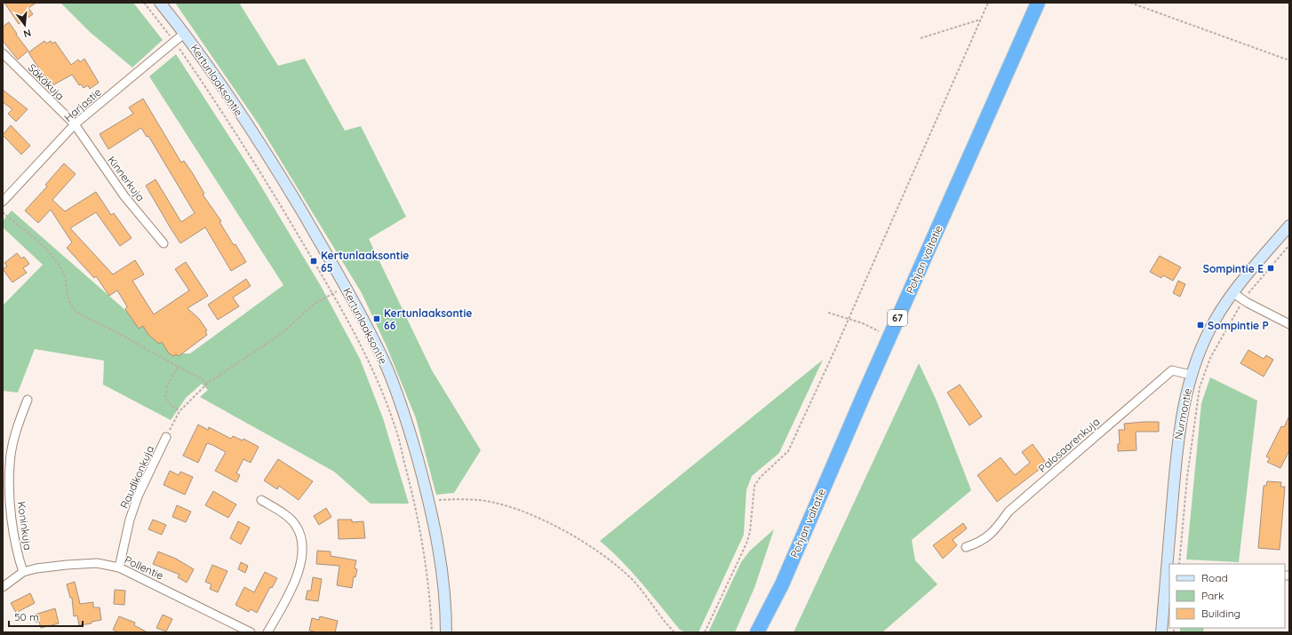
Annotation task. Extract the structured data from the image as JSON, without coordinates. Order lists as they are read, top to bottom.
{
  "streets": {
    "highway": ["Pohjan valtatie", "67"],
    "street": [
      "Kertunlaaksontie",
      "Säkäkuja",
      "Harjastie",
      "Kinnerkuja",
      "Nurmontie",
      "Palosaarenkuja",
      "Raudikonkuja",
      "Koninkuja",
      "Pollentie"
    ]
  },
  "crossings": [
    ["Kertunlaaksontie", "Harjastie"],
    ["Säkäkuja", "Harjastie"],
    ["Säkäkuja", "Kinnerkuja"],
    ["Harjastie", "Kinnerkuja"],
    ["Nurmontie", "Palosaarenkuja"],
    ["Raudikonkuja", "Pollentie"],
    ["Koninkuja", "Pollentie"]
  ],
  "places": {
    "transit": [
      "Kertunlaaksontie 65",
      "Sompintie E",
      "Kertunlaaksontie 66",
      "Sompintie P"
    ]
  },
  "legend": ["Road", "Park", "Building"],
  "scale_bar": "50 m",
  "north": "bottom"
}
